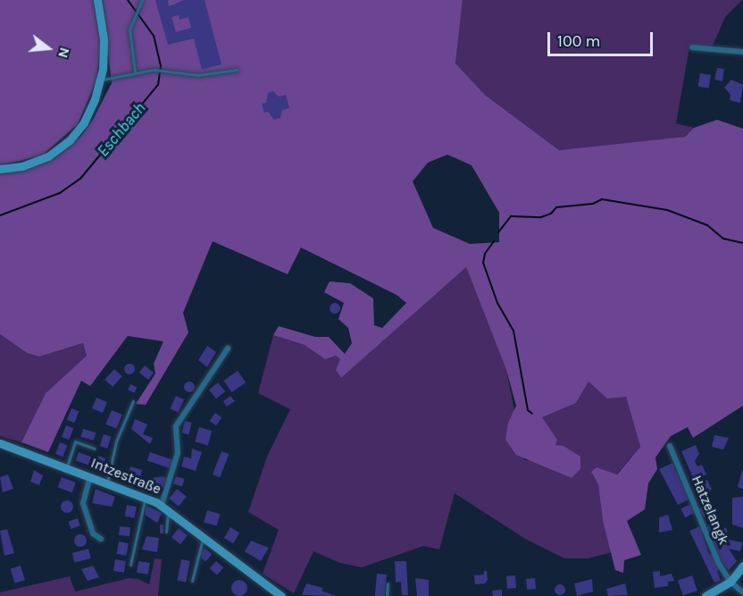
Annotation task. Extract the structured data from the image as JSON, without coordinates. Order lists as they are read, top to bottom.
{
  "streets": {
    "main road": ["Intzestraße"],
    "street": ["Hatzelangk"]
  },
  "water": ["Eschbach"],
  "scale_bar": "100 m",
  "north": "right"
}
